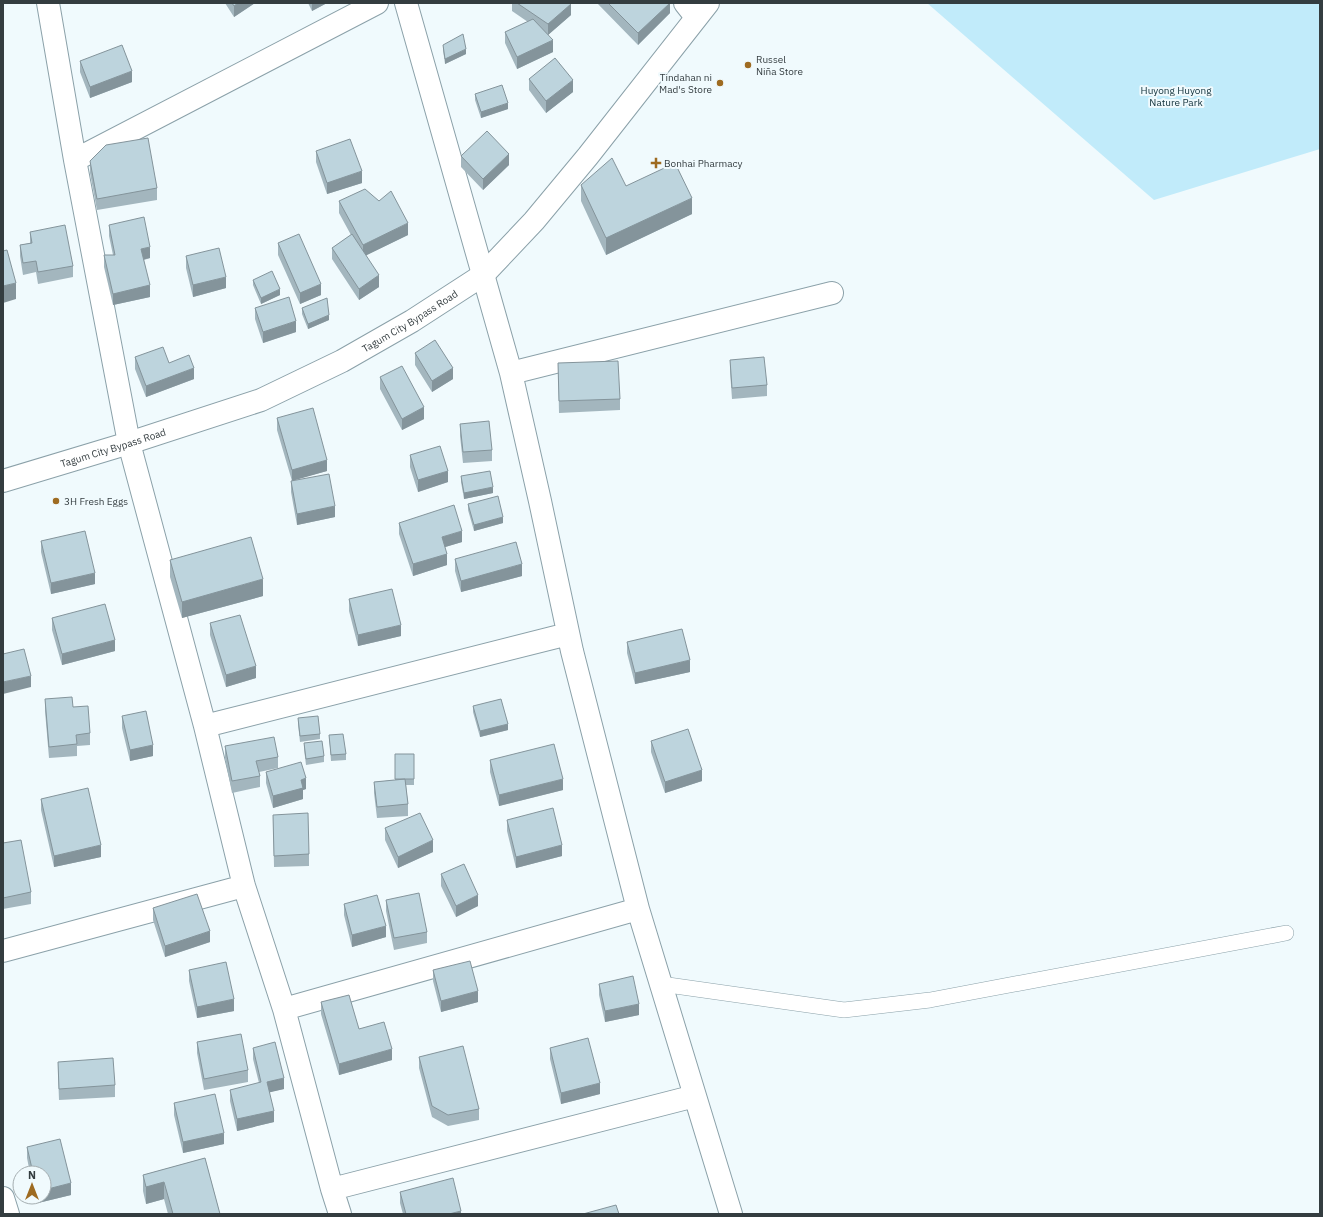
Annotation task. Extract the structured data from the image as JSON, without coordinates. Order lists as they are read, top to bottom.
{
  "streets": {
    "street": ["Tagum City Bypass Road"]
  },
  "parks": ["Huyong Huyong Nature Park"],
  "places": {
    "other": ["Russel Niña Store", "Tindahan ni Mad's Store", "3H Fresh Eggs"],
    "health": ["Bonhai Pharmacy"]
  },
  "north": "top"
}
